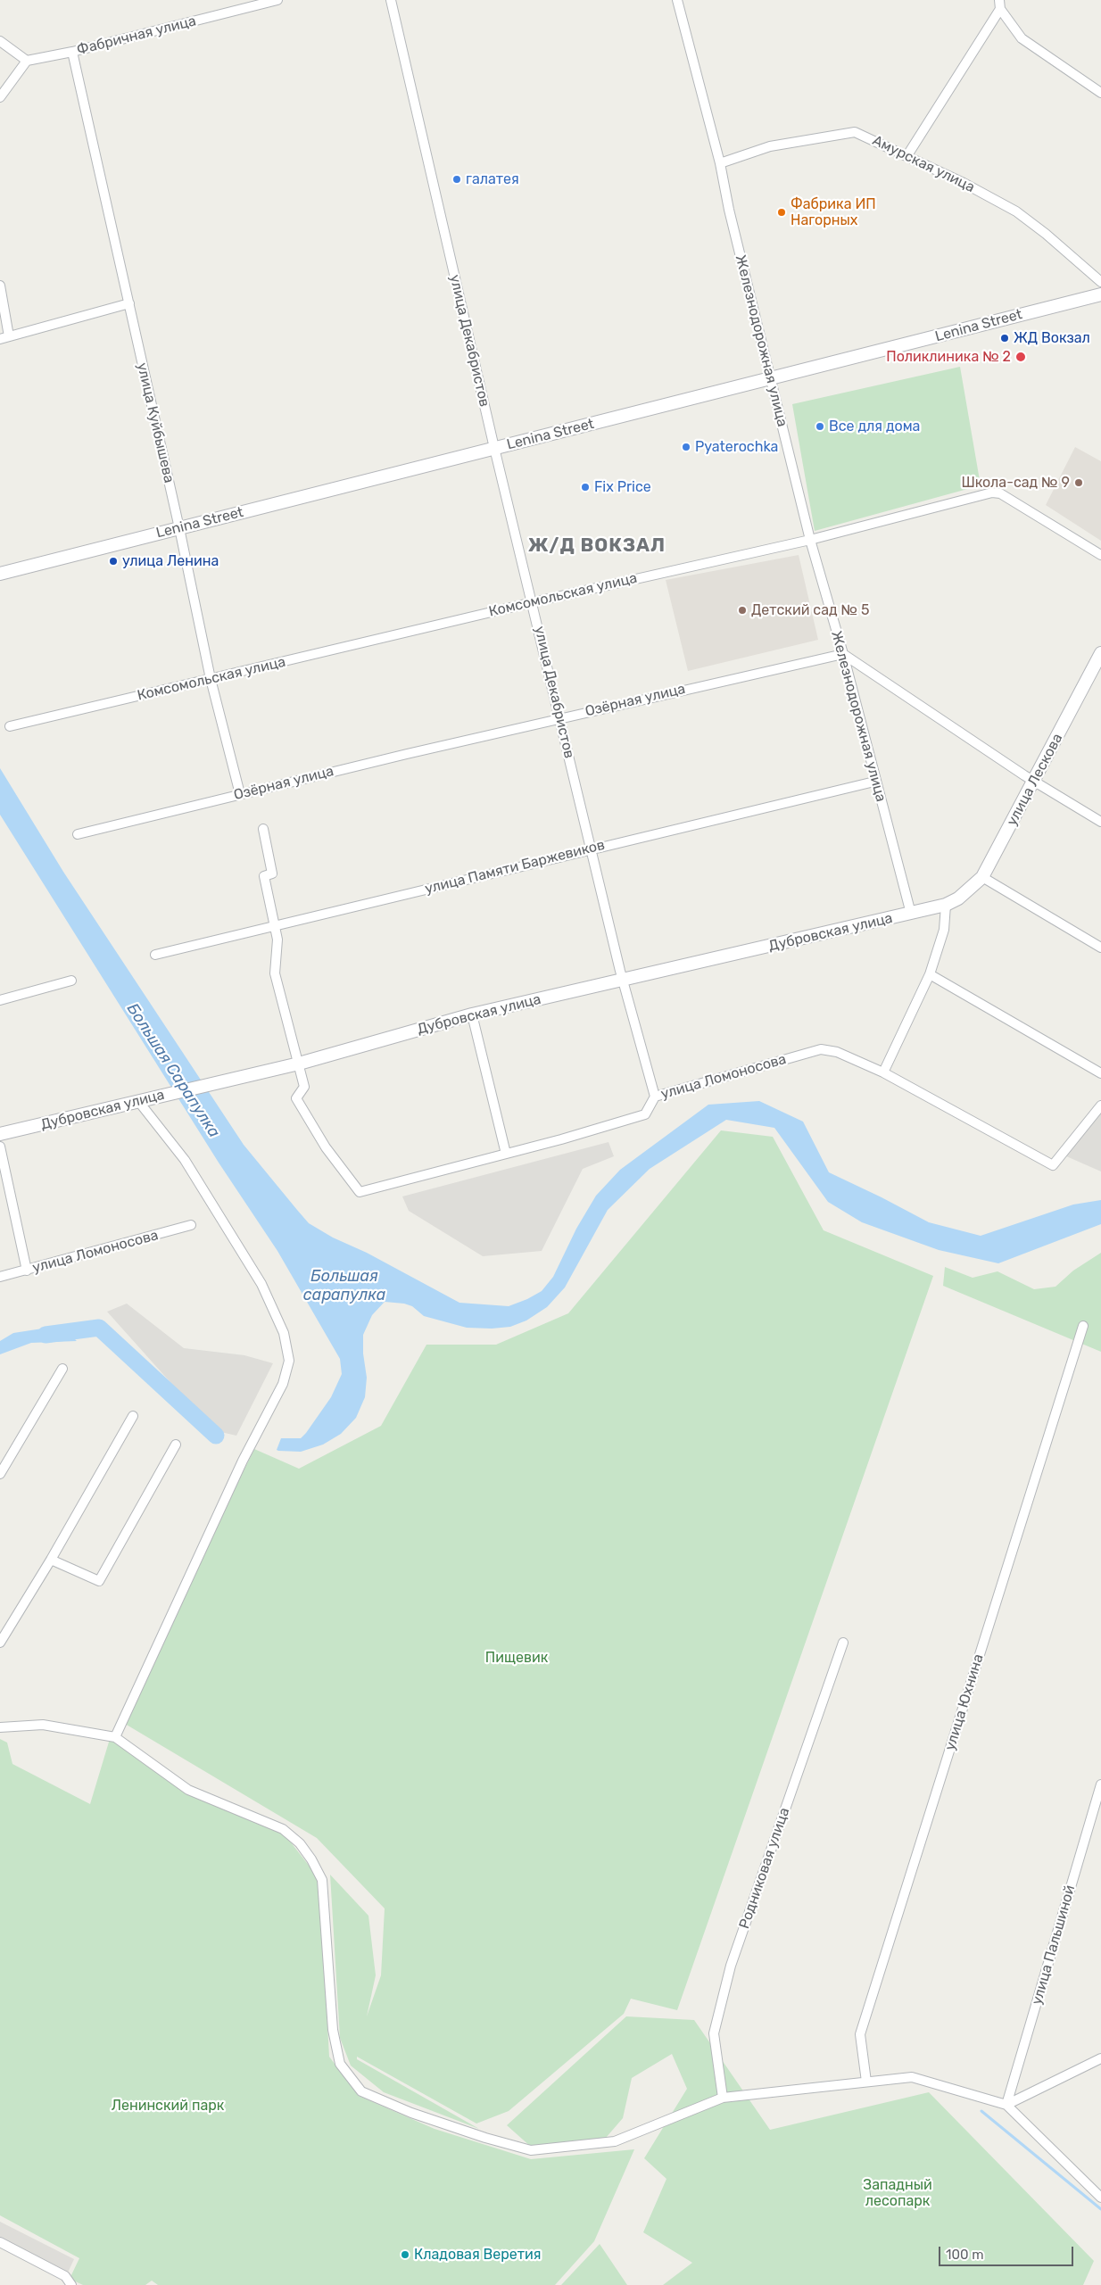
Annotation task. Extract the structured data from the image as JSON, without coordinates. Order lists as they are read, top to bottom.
{
  "streets": {
    "street": [
      "Фабричная улица",
      "Амурская улица",
      "Lenina Street",
      "улица Декабристов",
      "Железнодорожная улица",
      "улица Куйбышева",
      "Комсомольская улица",
      "Озёрная улица",
      "улица Лескова",
      "улица Памяти Баржевиков",
      "Дубровская улица",
      "улица Ломоносова",
      "улица Юхнина",
      "Родниковая улица",
      "улица Пальшиной"
    ]
  },
  "crossings": [
    ["Фабричная улица", "улица Куйбышева"],
    ["Амурская улица", "Железнодорожная улица"],
    ["Lenina Street", "улица Декабристов"],
    ["Lenina Street", "Железнодорожная улица"],
    ["Lenina Street", "улица Куйбышева"],
    ["улица Декабристов", "Комсомольская улица"],
    ["улица Декабристов", "Озёрная улица"],
    ["улица Декабристов", "улица Памяти Баржевиков"],
    ["улица Декабристов", "Дубровская улица"],
    ["улица Декабристов", "улица Ломоносова"],
    ["Железнодорожная улица", "Комсомольская улица"],
    ["Железнодорожная улица", "Озёрная улица"],
    ["Железнодорожная улица", "улица Памяти Баржевиков"],
    ["Железнодорожная улица", "Дубровская улица"],
    ["улица Куйбышева", "Комсомольская улица"],
    ["улица Куйбышева", "Озёрная улица"],
    ["улица Лескова", "Дубровская улица"],
    ["Дубровская улица", "улица Ломоносова"]
  ],
  "districts": ["Ж/Д ВОКЗАЛ"],
  "water": ["Большая Сарапулка", "Большая сарапулка"],
  "parks": ["Пищевик", "Ленинский парк", "Западный лесопарк"],
  "places": [
    "галатея",
    "Фабрика ИП Нагорных",
    "ЖД Вокзал",
    "Поликлиника № 2",
    "Все для дома",
    "Pyaterochka",
    "Школа-сад № 9",
    "Fix Price",
    "улица Ленина",
    "Детский сад № 5",
    "Кладовая Веретия"
  ],
  "scale_bar": "100 m"
}
